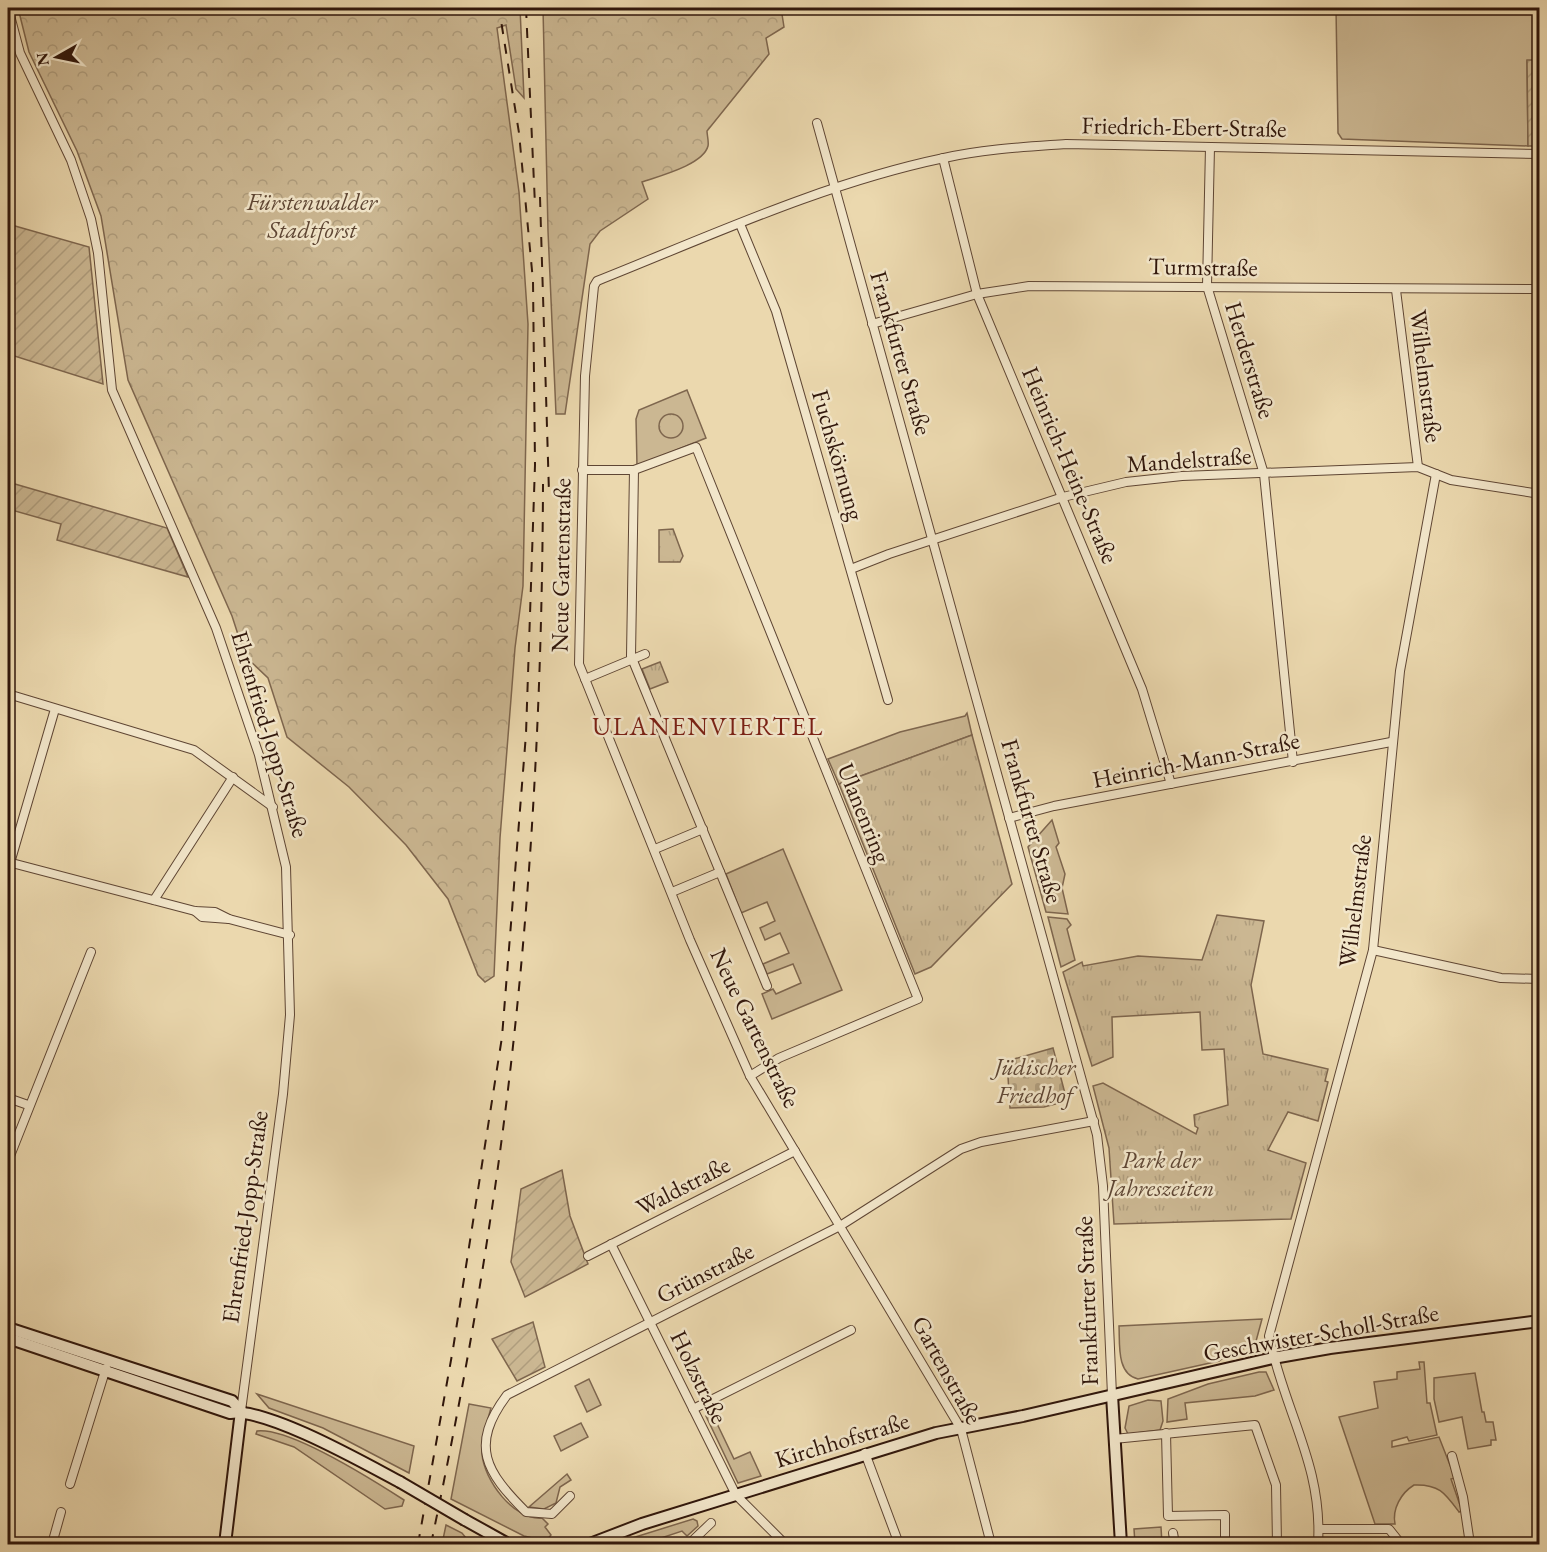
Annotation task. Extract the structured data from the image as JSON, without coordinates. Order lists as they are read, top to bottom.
{
  "streets": {
    "street": [
      "Friedrich-Ebert-Straße",
      "Turmstraße",
      "Frankfurter Straße",
      "Herderstraße",
      "Wilhelmstraße",
      "Fuchskörnung",
      "Mandelstraße",
      "Heinrich-Heine-Straße",
      "Neue Gartenstraße",
      "Ehrenfried-Jopp-Straße",
      "Heinrich-Mann-Straße",
      "Ulanenring",
      "Waldstraße",
      "Grünstraße",
      "Geschwister-Scholl-Straße",
      "Gartenstraße",
      "Holzstraße",
      "Kirchhofstraße"
    ]
  },
  "crossings": [
    ["Friedrich-Ebert-Straße", "Frankfurter Straße"],
    ["Friedrich-Ebert-Straße", "Herderstraße"],
    ["Friedrich-Ebert-Straße", "Heinrich-Heine-Straße"],
    ["Friedrich-Ebert-Straße", "Neue Gartenstraße"],
    ["Turmstraße", "Frankfurter Straße"],
    ["Turmstraße", "Herderstraße"],
    ["Turmstraße", "Wilhelmstraße"],
    ["Turmstraße", "Heinrich-Heine-Straße"],
    ["Frankfurter Straße", "Mandelstraße"],
    ["Frankfurter Straße", "Neue Gartenstraße"],
    ["Frankfurter Straße", "Heinrich-Mann-Straße"],
    ["Frankfurter Straße", "Grünstraße"],
    ["Frankfurter Straße", "Geschwister-Scholl-Straße"],
    ["Frankfurter Straße", "Kirchhofstraße"],
    ["Herderstraße", "Mandelstraße"],
    ["Herderstraße", "Heinrich-Mann-Straße"],
    ["Wilhelmstraße", "Mandelstraße"],
    ["Wilhelmstraße", "Heinrich-Mann-Straße"],
    ["Wilhelmstraße", "Geschwister-Scholl-Straße"],
    ["Fuchskörnung", "Mandelstraße"],
    ["Fuchskörnung", "Neue Gartenstraße"],
    ["Mandelstraße", "Heinrich-Heine-Straße"],
    ["Heinrich-Heine-Straße", "Heinrich-Mann-Straße"],
    ["Neue Gartenstraße", "Ulanenring"],
    ["Neue Gartenstraße", "Waldstraße"],
    ["Neue Gartenstraße", "Grünstraße"],
    ["Neue Gartenstraße", "Gartenstraße"],
    ["Waldstraße", "Holzstraße"],
    ["Grünstraße", "Gartenstraße"],
    ["Grünstraße", "Holzstraße"],
    ["Geschwister-Scholl-Straße", "Kirchhofstraße"],
    ["Gartenstraße", "Kirchhofstraße"],
    ["Holzstraße", "Kirchhofstraße"]
  ],
  "districts": ["ULANENVIERTEL"],
  "parks": ["Fürstenwalder Stadtforst", "Jüdischer Friedhof", "Park der Jahreszeiten"],
  "north": "left"
}
